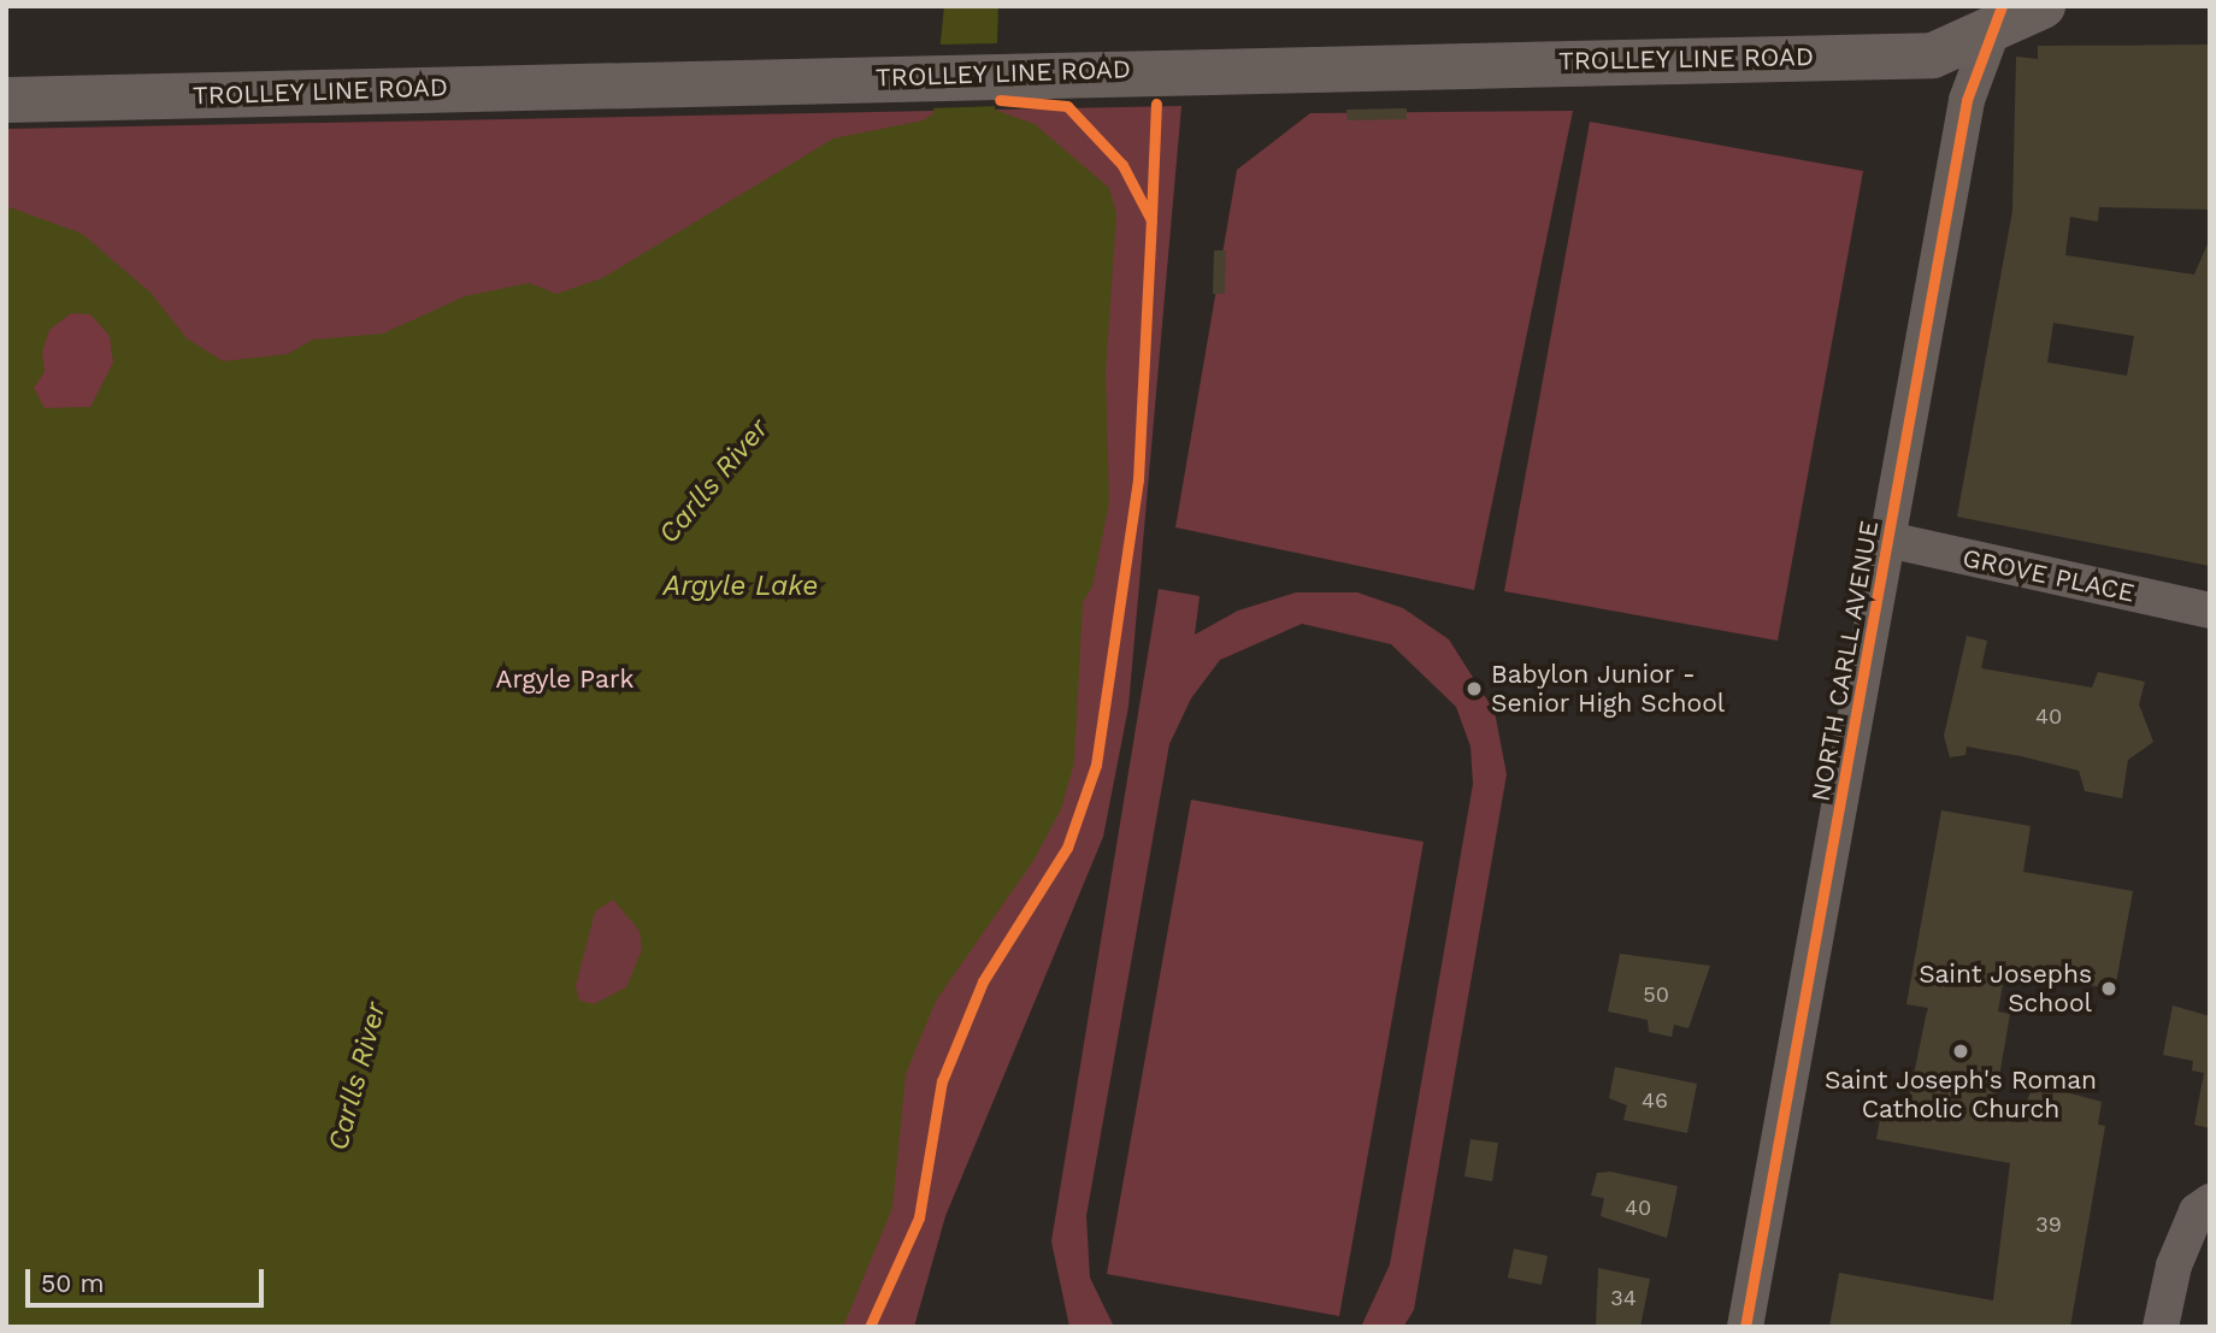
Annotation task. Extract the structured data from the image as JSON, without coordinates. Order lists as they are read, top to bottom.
{
  "streets": {
    "main road": ["TROLLEY LINE ROAD"],
    "street": ["GROVE PLACE", "NORTH CARLL AVENUE"]
  },
  "crossings": [
    ["TROLLEY LINE ROAD", "NORTH CARLL AVENUE"],
    ["GROVE PLACE", "NORTH CARLL AVENUE"]
  ],
  "water": ["Carlls River", "Argyle Lake"],
  "parks": ["Argyle Park"],
  "places": ["Babylon Junior - Senior High School", "Saint Josephs School", "Saint Joseph's Roman Catholic Church"],
  "house_numbers": [
    "40",
    "50",
    "46",
    "40",
    "39",
    "34"
  ],
  "scale_bar": "50 m"
}
